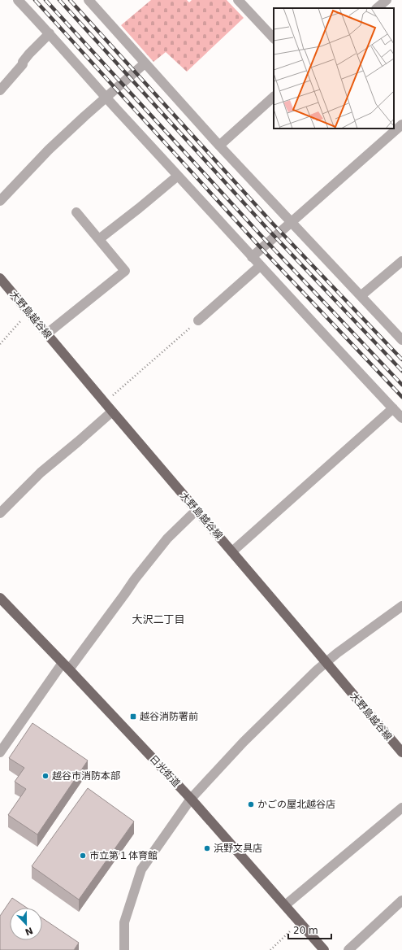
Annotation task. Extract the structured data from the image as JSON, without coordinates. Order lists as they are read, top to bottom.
{
  "streets": {
    "main road": ["大野島越谷線", "日光街道"]
  },
  "districts": ["大沢二丁目"],
  "places": {
    "transit": ["越谷消防署前"],
    "other": [
      "越谷市消防本部",
      "かごの屋北越谷店",
      "浜野文具店",
      "市立第１体育館"
    ]
  },
  "scale_bar": "20 m",
  "north": "bottom"
}
